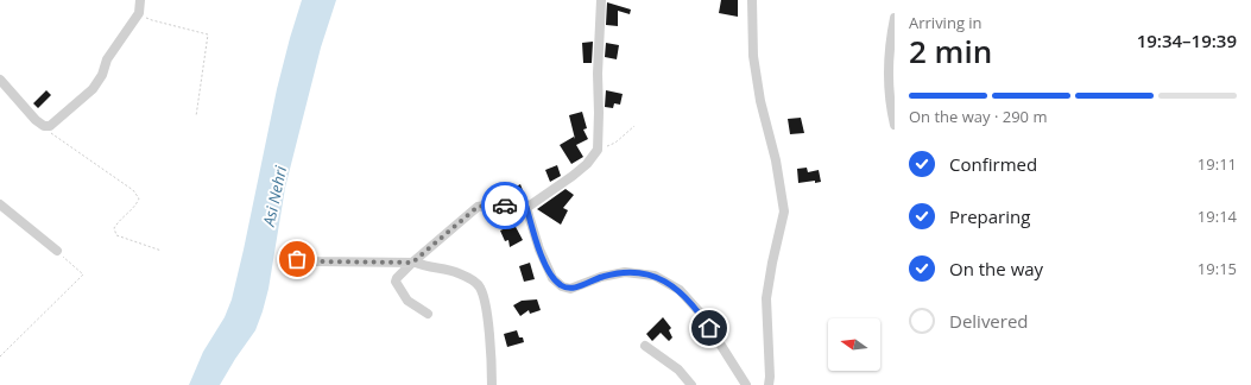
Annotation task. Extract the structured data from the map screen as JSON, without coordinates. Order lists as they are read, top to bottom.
{
  "water": ["Asi Nehri"],
  "north": "left",
  "page": {
    "heading": ["2 min", "Arriving in", "19:34–19:39"],
    "bar": "On the way · 290 m",
    "list": [
      ["Confirmed", "19:11"],
      ["Preparing", "19:14"],
      ["On the way", "19:15"],
      "Delivered"
    ]
  }
}
